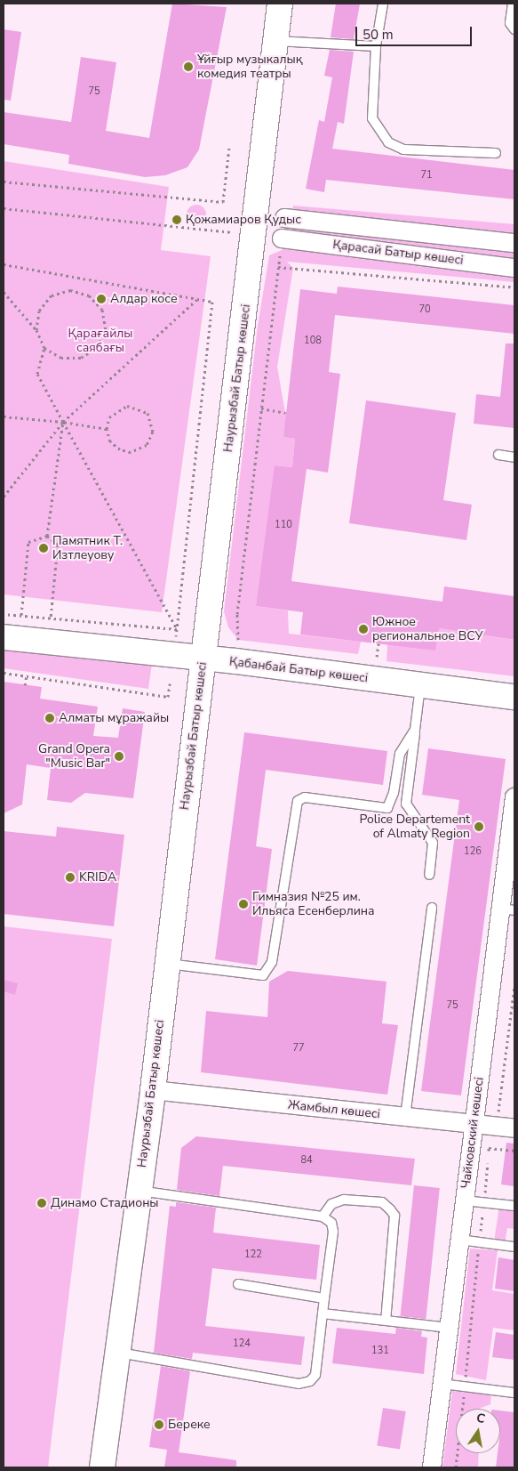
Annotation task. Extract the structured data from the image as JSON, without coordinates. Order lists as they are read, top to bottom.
{
  "streets": {
    "main road": ["Наурызбай Батыр көшесі", "Қабанбай Батыр көшесі"],
    "street": ["Қарасай Батыр көшесі", "Жамбыл көшесі", "Чайковский көшесі"]
  },
  "crossings": [
    ["Наурызбай Батыр көшесі", "Қабанбай Батыр көшесі"],
    ["Наурызбай Батыр көшесі", "Жамбыл көшесі"],
    ["Жамбыл көшесі", "Чайковский көшесі"]
  ],
  "parks": ["Қарағайлы саябағы"],
  "places": [
    "Ұйғыр музыкалық комедия театры",
    "Қожамиаров Қудыс",
    "Алдар косе",
    "Памятник Т. Изтлеуову",
    "Южное региональное ВСУ",
    "Алматы мұражайы",
    "Grand Opera \"Music Bar\"",
    "Police Departement of Almaty Region",
    "KRIDA",
    "Гимназия №25 им. Ильяса Есенберлина",
    "Динамо Стадионы",
    "Береке"
  ],
  "house_numbers": [
    "75",
    "71",
    "70",
    "108",
    "110",
    "126",
    "75",
    "77",
    "84",
    "122",
    "124",
    "131"
  ],
  "scale_bar": "50 m",
  "north": "top"
}
